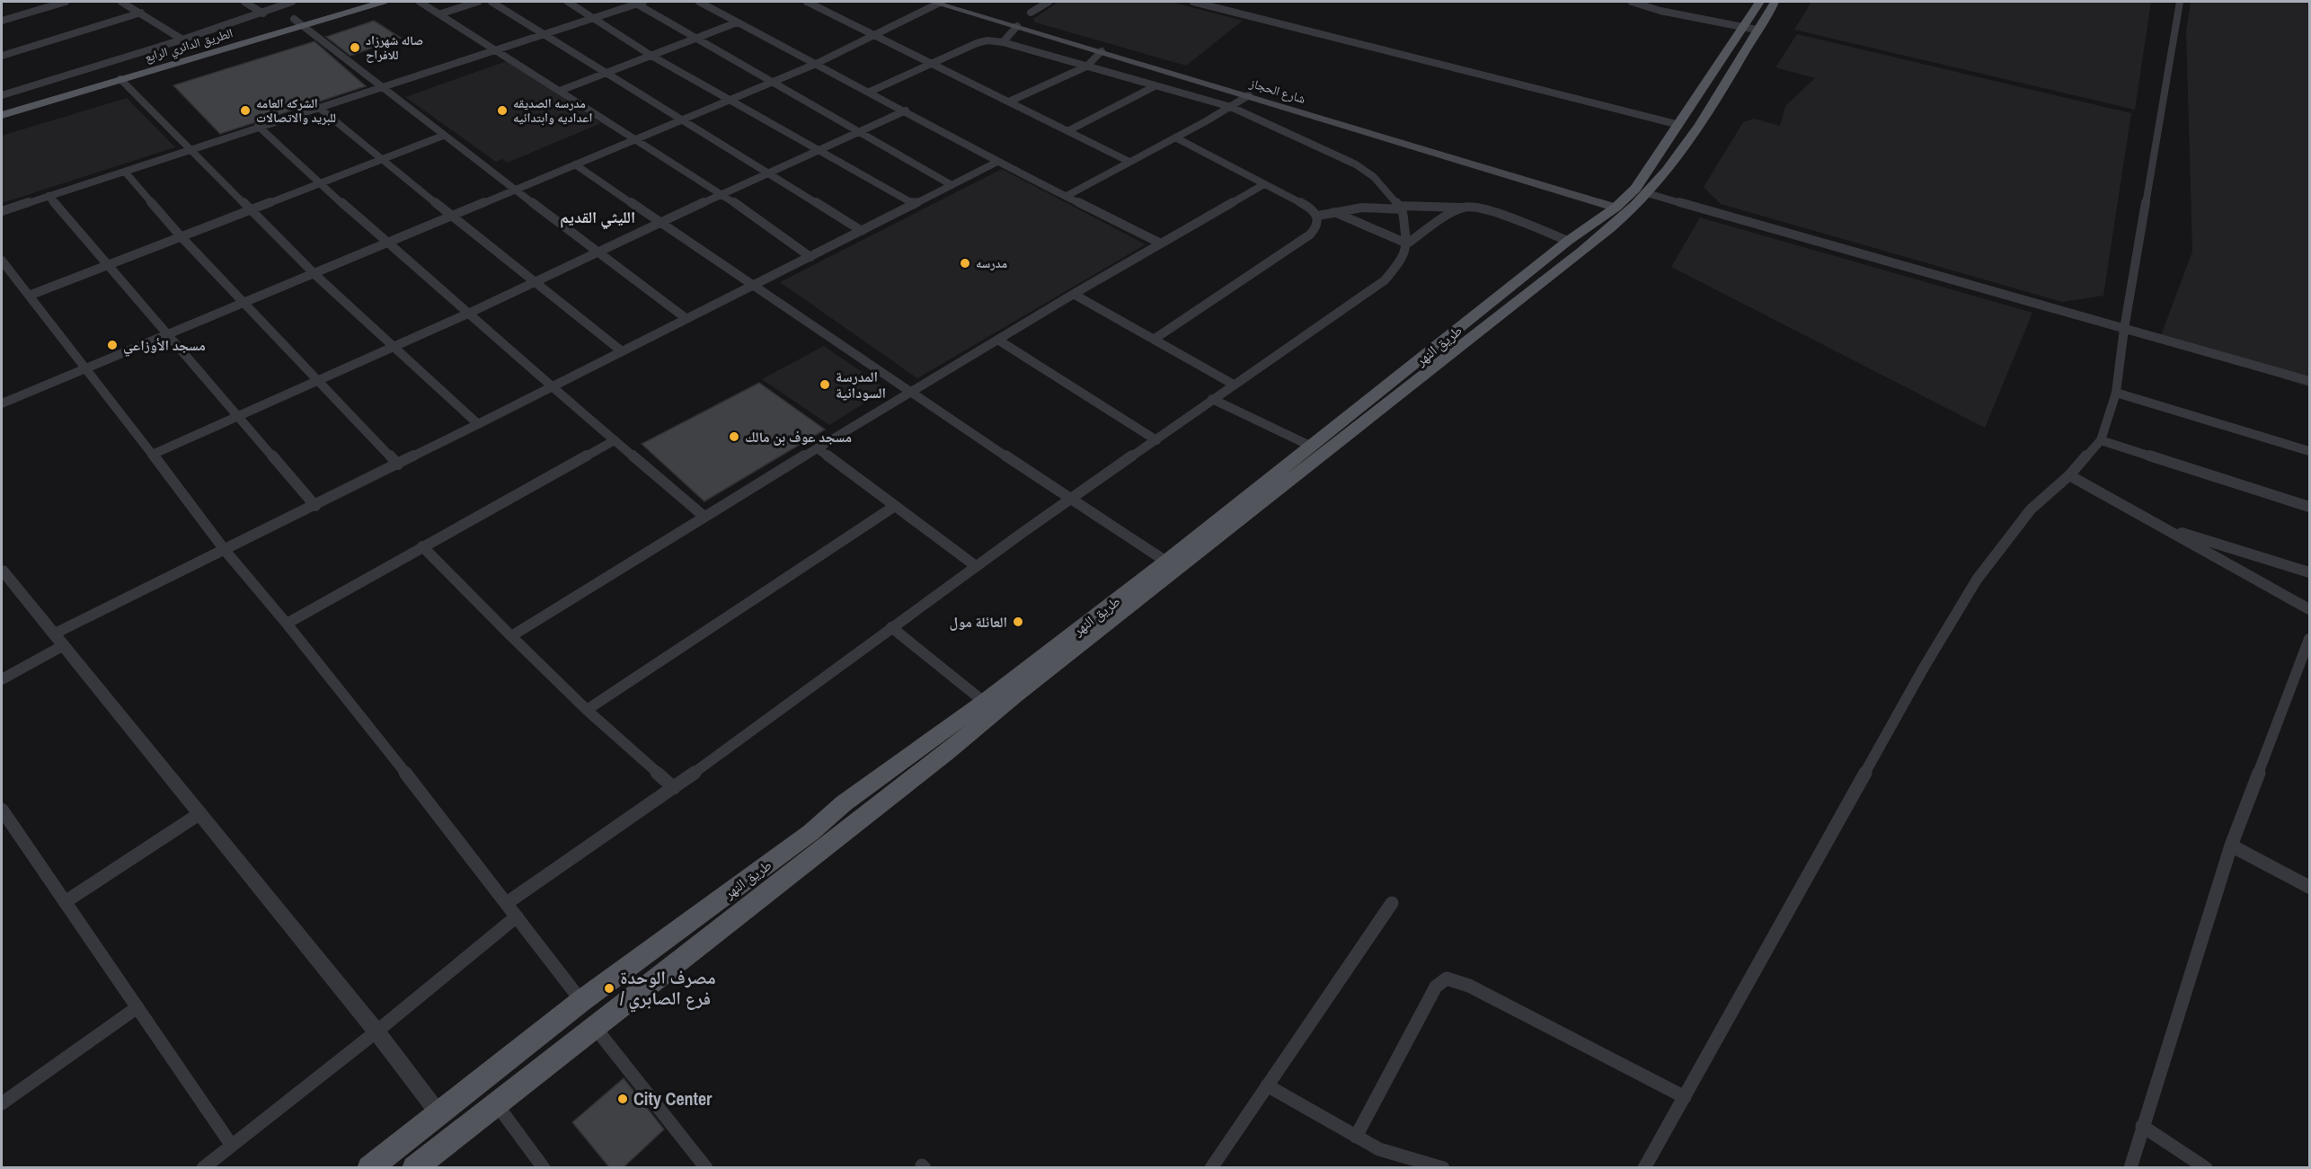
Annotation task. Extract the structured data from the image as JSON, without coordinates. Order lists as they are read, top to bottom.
{
  "streets": {
    "main road": ["الطريق الدائري الرابع", "شارع الحجاز", "طريق النهر"]
  },
  "crossings": [
    ["شارع الحجاز", "طريق النهر"]
  ],
  "districts": ["الليثي القديم"],
  "places": [
    "صاله شهرزاد للافراح",
    "الشركه العامه للبريد والاتصالات",
    "مدرسه الصديقه اعداديه وابتدائيه",
    "مدرسه",
    "مسجد الأوزاعي",
    "المدرسة السودانية",
    "مسجد عوف بن مالك",
    "العائلة مول",
    "مصرف الوحدة / فرع الصابري",
    "City Center"
  ]
}
